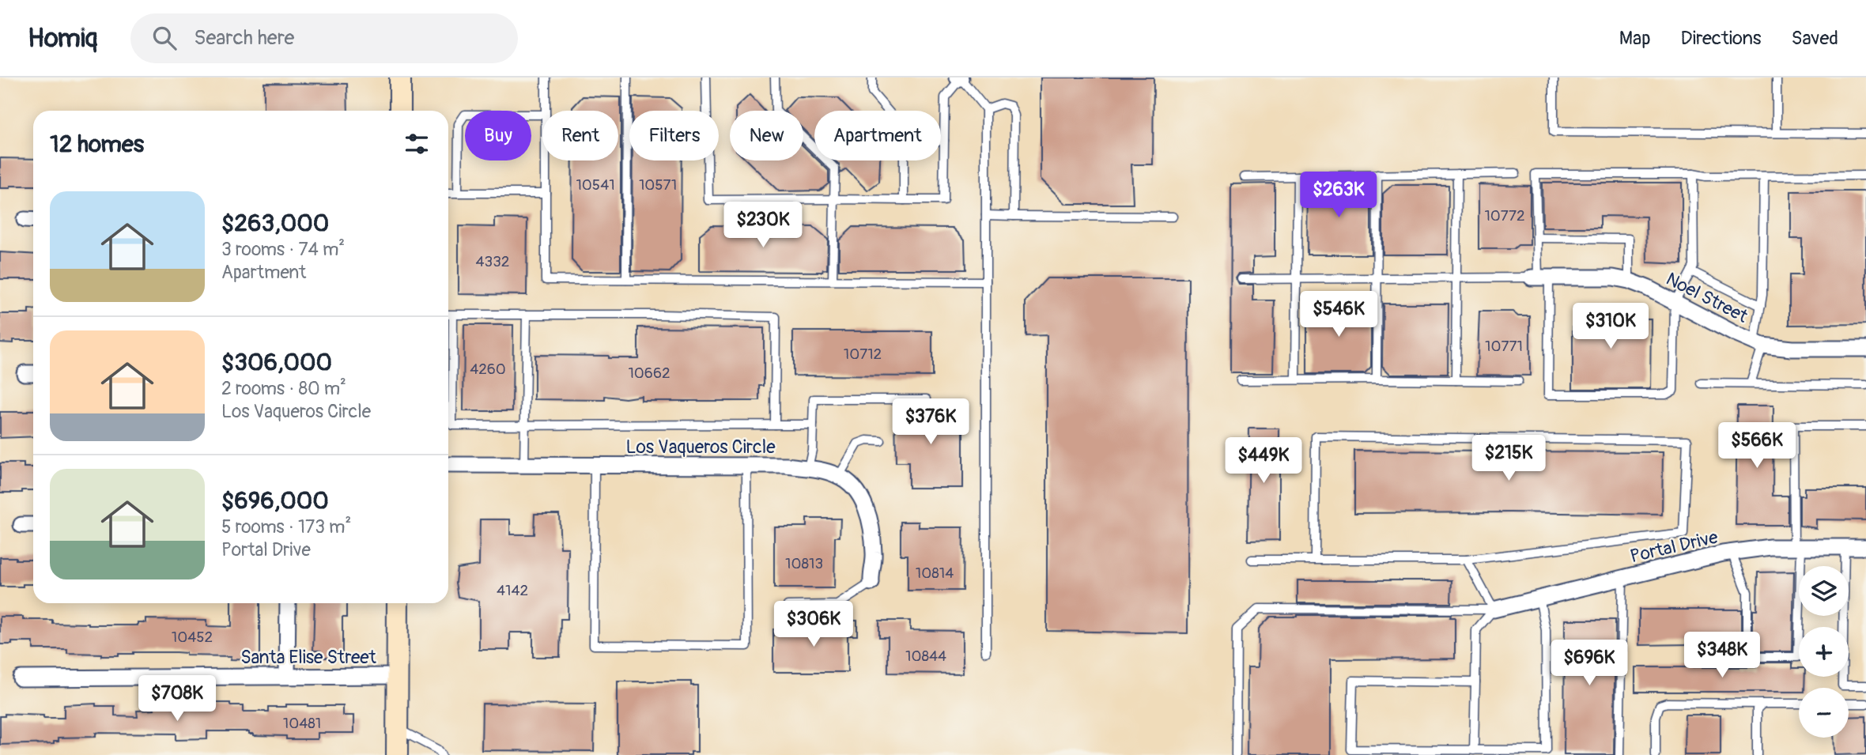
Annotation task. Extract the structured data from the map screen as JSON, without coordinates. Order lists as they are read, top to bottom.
{
  "streets": {
    "street": [
      "Noel Street",
      "Los Vaqueros Circle",
      "Portal Drive",
      "Santa Elise Street"
    ]
  },
  "house_numbers": [
    "10541",
    "10571",
    "10772",
    "4332",
    "10771",
    "10712",
    "4260",
    "10662",
    "10813",
    "10814",
    "4142",
    "10452",
    "10844",
    "10481"
  ],
  "page": {
    "header": "Homiq",
    "search": "Search here",
    "nav": ["Map", "Directions", "Saved"],
    "chip": [
      "Buy",
      "Rent",
      "Filters",
      "New",
      "Apartment"
    ],
    "heading": "12 homes",
    "price": [
      "$263K",
      "$230K",
      "$546K",
      "$310K",
      "$376K",
      "$566K",
      "$215K",
      "$449K",
      "$306K",
      "$348K",
      "$696K",
      "$708K"
    ],
    "list": [
      {
        "name": "$263,000",
        "note": "3 rooms · 74 m² · Apartment"
      },
      {
        "name": "$306,000",
        "note": "2 rooms · 80 m² · Los Vaqueros Circle"
      },
      {
        "name": "$696,000",
        "note": "5 rooms · 173 m² · Portal Drive"
      }
    ],
    "map_buttons": ["+", "−"]
  }
}
